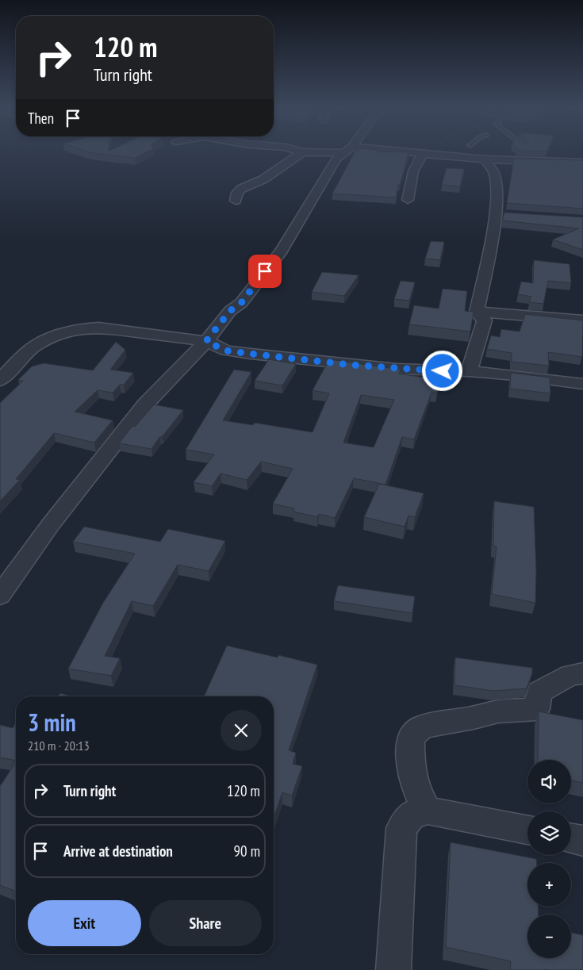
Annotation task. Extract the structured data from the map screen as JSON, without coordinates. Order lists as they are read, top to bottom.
{
  "page": {
    "turn": ["120 m", "Turn right"],
    "then": "Then",
    "heading": ["3 min", "210 m · 20:13"],
    "map_buttons": ["+", "−"],
    "list": [
      {
        "name": "Turn right",
        "value": "120 m"
      },
      {
        "name": "Arrive at destination",
        "value": "90 m"
      }
    ],
    "buttons": ["Exit", "Share"]
  }
}
